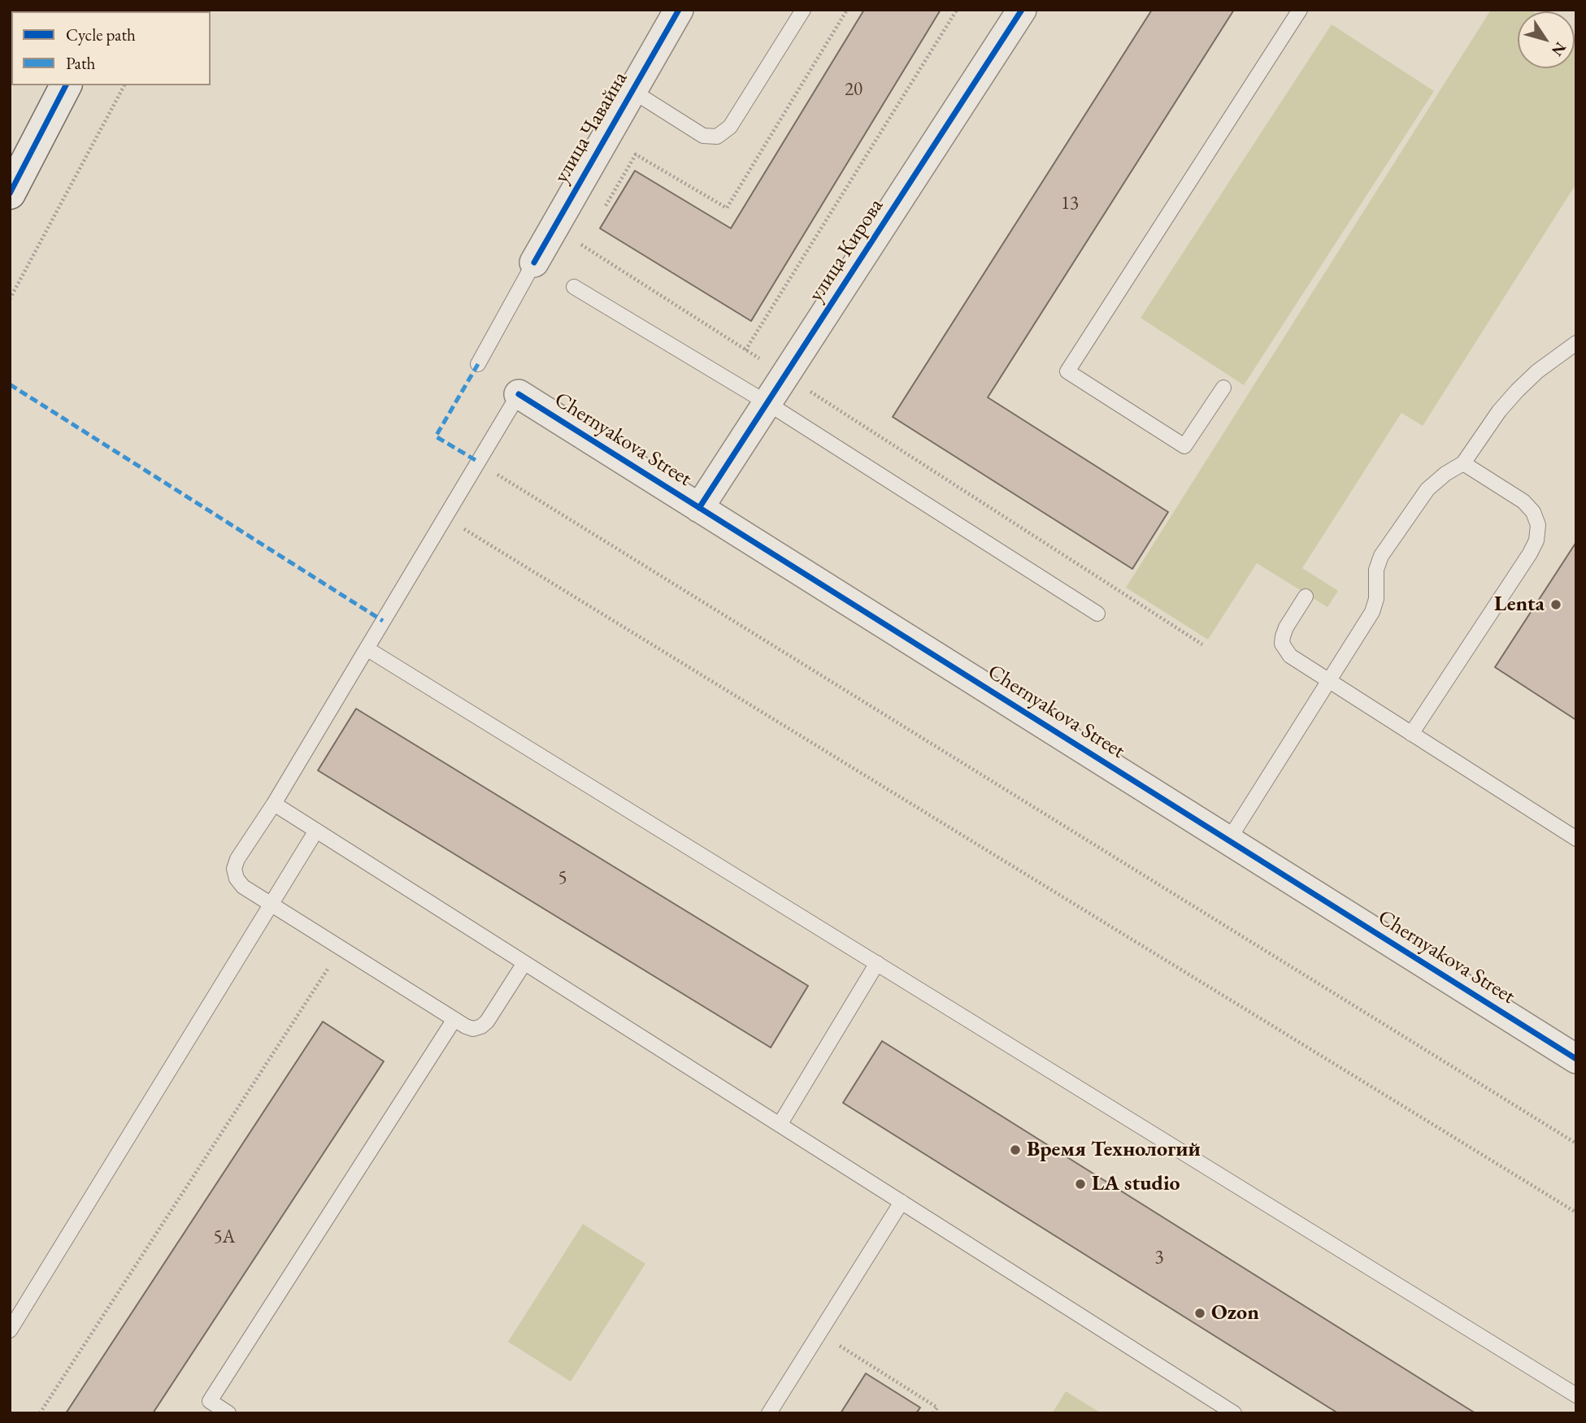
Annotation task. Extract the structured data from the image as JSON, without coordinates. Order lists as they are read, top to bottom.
{
  "streets": {
    "street": ["улица Чавайна", "улица Кирова", "Chernyakova Street"]
  },
  "crossings": [
    ["улица Кирова", "Chernyakova Street"]
  ],
  "places": [
    "Lenta",
    "Время Технологий",
    "LА studio",
    "Ozon"
  ],
  "house_numbers": [
    "20",
    "13",
    "5",
    "5А",
    "3"
  ],
  "legend": ["Cycle path", "Path"],
  "north": "bottom right"
}
